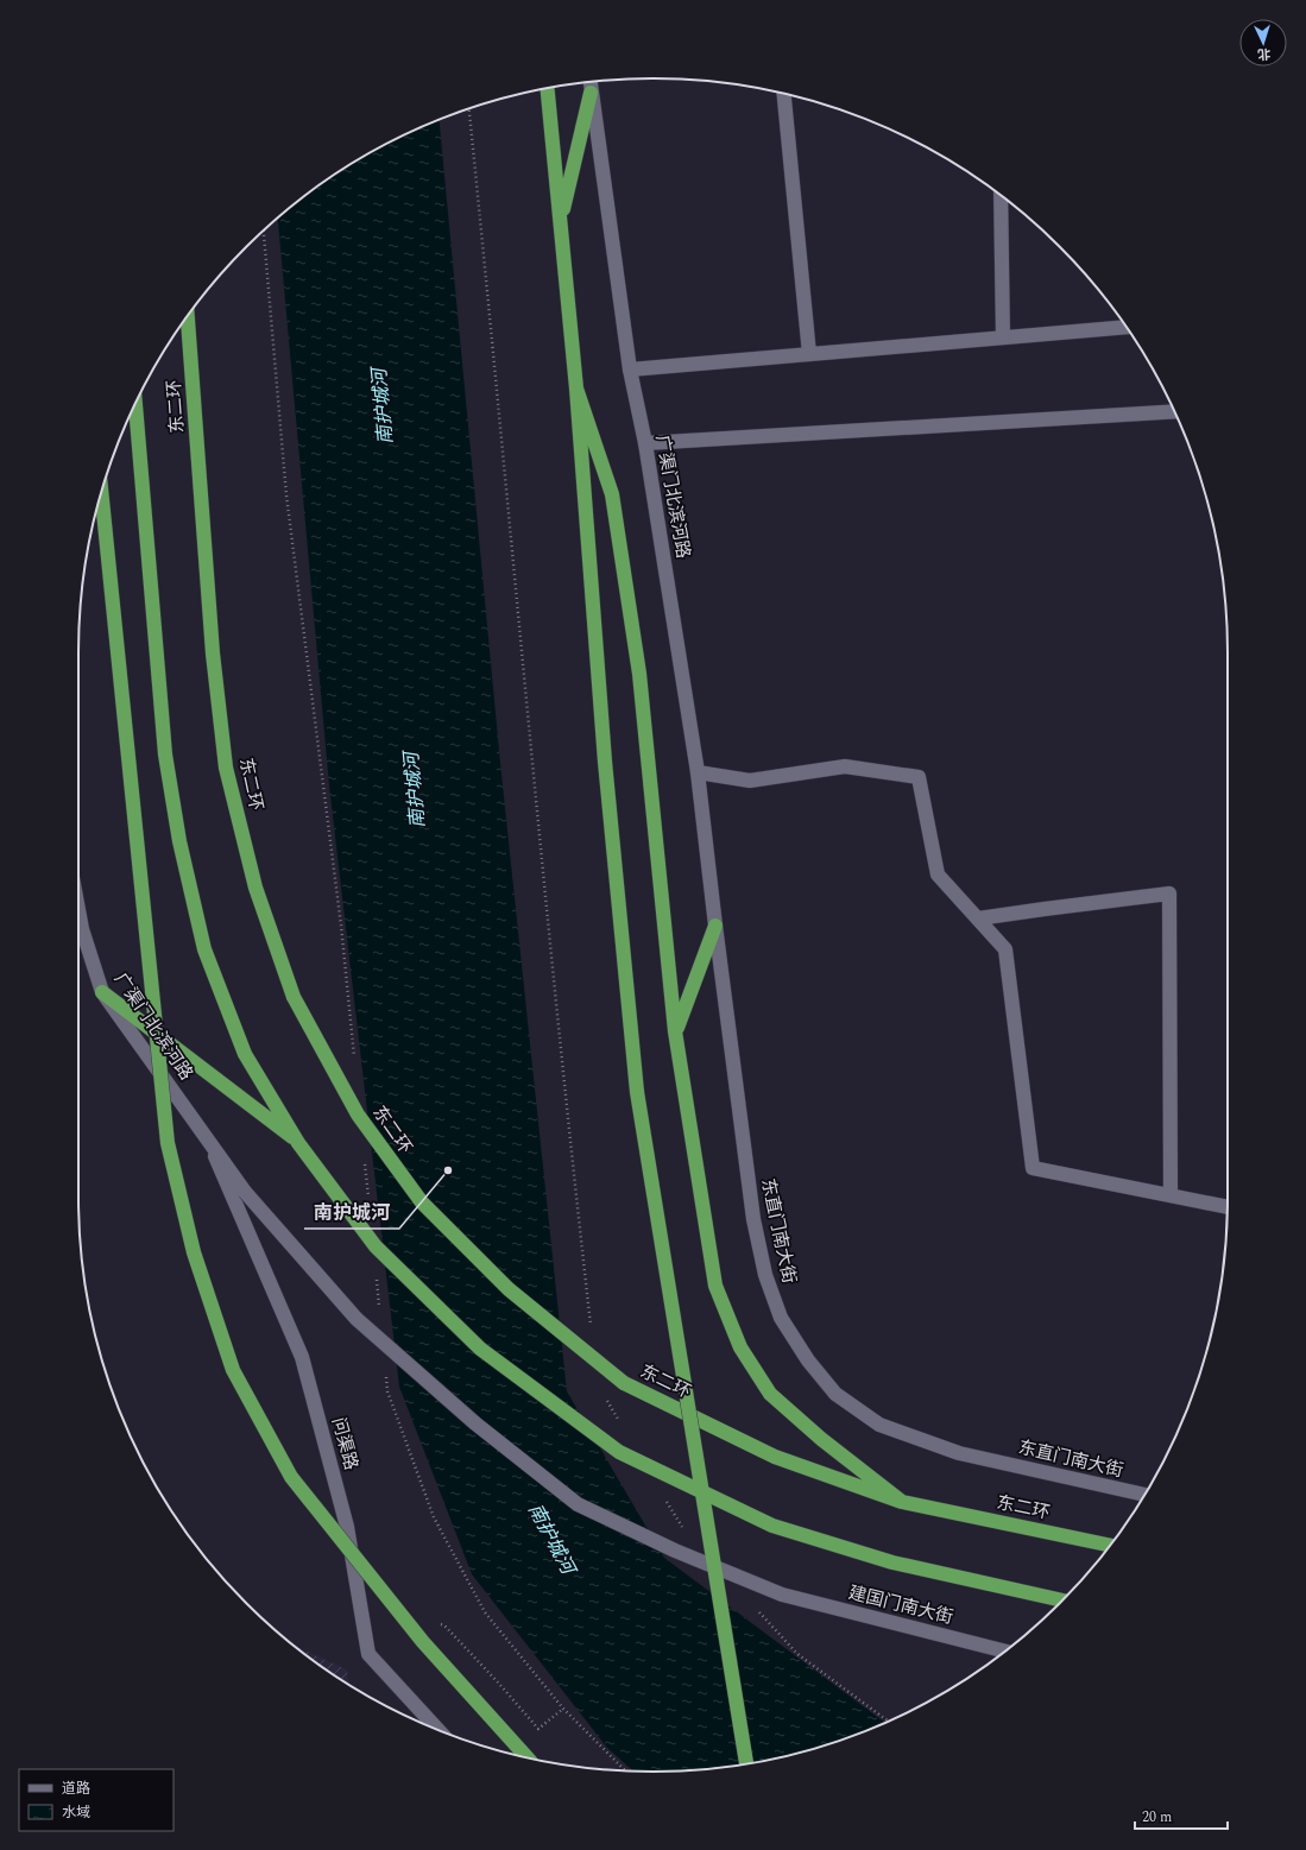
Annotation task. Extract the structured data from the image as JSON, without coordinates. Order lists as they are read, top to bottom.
{
  "streets": {
    "highway": ["东二环"],
    "street": [
      "广渠门北滨河路",
      "东直门南大街",
      "问渠路",
      "建国门南大街"
    ]
  },
  "crossings": [
    ["广渠门北滨河路", "东直门南大街"],
    ["广渠门北滨河路", "问渠路"],
    ["广渠门北滨河路", "建国门南大街"]
  ],
  "water": ["南护城河"],
  "places": ["南护城河"],
  "legend": ["道路", "水域"],
  "scale_bar": "20 m",
  "north": "bottom"
}
